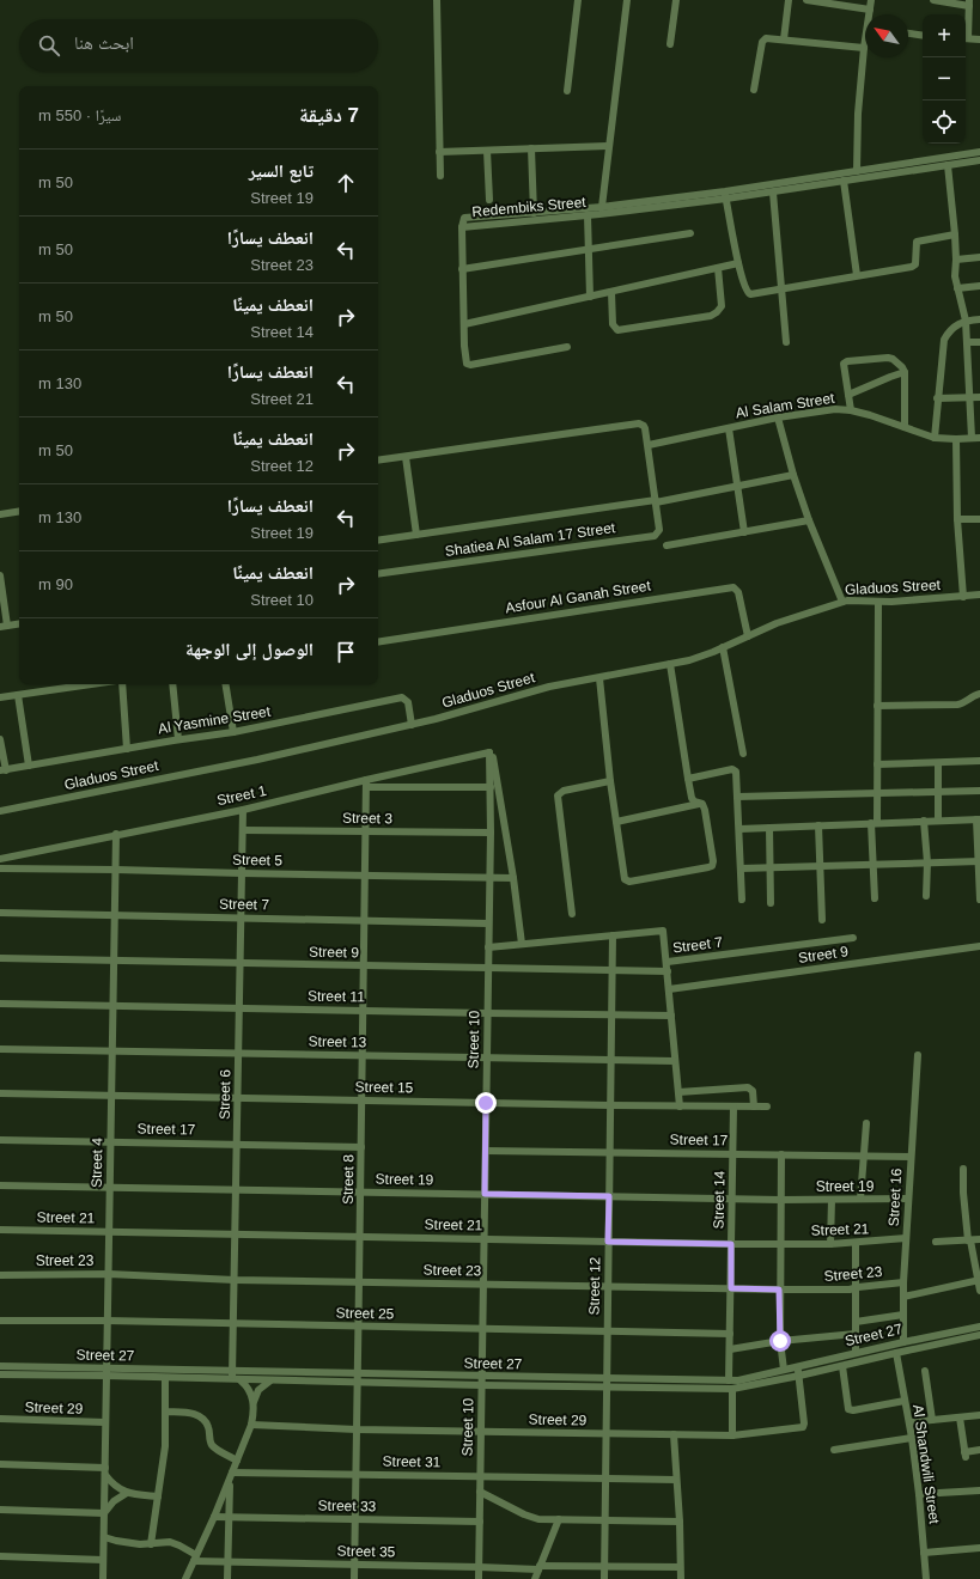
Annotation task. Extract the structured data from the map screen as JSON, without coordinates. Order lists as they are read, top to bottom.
{
  "streets": {
    "street": [
      "Redembiks Street",
      "Al Salam Street",
      "Shatiea Al Salam 17 Street",
      "Gladuos Street",
      "Asfour Al Ganah Street",
      "Al Yasmine Street",
      "Street 1",
      "Street 3",
      "Street 5",
      "Street 7",
      "Street 9",
      "Street 11",
      "Street 10",
      "Street 13",
      "Street 15",
      "Street 6",
      "Street 17",
      "Street 4",
      "Street 8",
      "Street 19",
      "Street 16",
      "Street 14",
      "Street 21",
      "Street 23",
      "Street 12",
      "Street 25",
      "Street 27",
      "Street 29",
      "Street 31",
      "Al Shandwili Street",
      "Street 33",
      "Street 35"
    ]
  },
  "crossings": [
    ["Al Salam Street", "Shatiea Al Salam 17 Street"],
    ["Gladuos Street", "Asfour Al Ganah Street"],
    ["Gladuos Street", "Al Yasmine Street"],
    ["Street 1", "Street 10"],
    ["Street 1", "Street 6"],
    ["Street 1", "Street 4"],
    ["Street 1", "Street 8"],
    ["Street 3", "Street 10"],
    ["Street 3", "Street 6"],
    ["Street 3", "Street 8"],
    ["Street 5", "Street 10"],
    ["Street 5", "Street 6"],
    ["Street 5", "Street 4"],
    ["Street 5", "Street 8"],
    ["Street 7", "Street 10"],
    ["Street 7", "Street 6"],
    ["Street 7", "Street 4"],
    ["Street 7", "Street 8"],
    ["Street 7", "Street 12"],
    ["Street 9", "Street 10"],
    ["Street 9", "Street 6"],
    ["Street 9", "Street 4"],
    ["Street 9", "Street 8"],
    ["Street 9", "Street 12"],
    ["Street 11", "Street 10"],
    ["Street 11", "Street 6"],
    ["Street 11", "Street 4"],
    ["Street 11", "Street 8"],
    ["Street 11", "Street 12"],
    ["Street 10", "Street 13"],
    ["Street 10", "Street 15"],
    ["Street 10", "Street 17"],
    ["Street 10", "Street 19"],
    ["Street 10", "Street 21"],
    ["Street 10", "Street 23"],
    ["Street 10", "Street 25"],
    ["Street 10", "Street 27"],
    ["Street 10", "Street 29"],
    ["Street 10", "Street 31"],
    ["Street 10", "Street 33"],
    ["Street 10", "Street 35"],
    ["Street 13", "Street 6"],
    ["Street 13", "Street 4"],
    ["Street 13", "Street 8"],
    ["Street 13", "Street 12"],
    ["Street 15", "Street 6"],
    ["Street 15", "Street 4"],
    ["Street 15", "Street 8"],
    ["Street 15", "Street 14"],
    ["Street 15", "Street 12"],
    ["Street 6", "Street 17"],
    ["Street 6", "Street 19"],
    ["Street 6", "Street 21"],
    ["Street 6", "Street 23"],
    ["Street 6", "Street 25"],
    ["Street 6", "Street 27"],
    ["Street 17", "Street 4"],
    ["Street 17", "Street 8"],
    ["Street 17", "Street 16"],
    ["Street 17", "Street 14"],
    ["Street 17", "Street 12"],
    ["Street 4", "Street 19"],
    ["Street 4", "Street 21"],
    ["Street 4", "Street 23"],
    ["Street 4", "Street 25"],
    ["Street 4", "Street 27"],
    ["Street 4", "Street 29"],
    ["Street 8", "Street 19"],
    ["Street 8", "Street 21"],
    ["Street 8", "Street 23"],
    ["Street 8", "Street 25"],
    ["Street 8", "Street 27"],
    ["Street 8", "Street 29"],
    ["Street 8", "Street 31"],
    ["Street 8", "Street 33"],
    ["Street 8", "Street 35"],
    ["Street 19", "Street 16"],
    ["Street 19", "Street 14"],
    ["Street 19", "Street 12"],
    ["Street 16", "Street 21"],
    ["Street 16", "Street 23"],
    ["Street 16", "Street 27"],
    ["Street 14", "Street 21"],
    ["Street 14", "Street 23"],
    ["Street 14", "Street 25"],
    ["Street 14", "Street 27"],
    ["Street 21", "Street 12"],
    ["Street 23", "Street 12"],
    ["Street 12", "Street 25"],
    ["Street 12", "Street 27"],
    ["Street 12", "Street 29"],
    ["Street 12", "Street 31"],
    ["Street 12", "Street 35"],
    ["Street 27", "Street 29"],
    ["Street 27", "Al Shandwili Street"]
  ],
  "north": "top left",
  "page": {
    "map_buttons": ["+", "−"],
    "search": "ابحث هنا",
    "heading": ["7 دقيقة", "سيرًا · 550 m"],
    "list": [
      ["تابع السير", "Street 19", "50 m"],
      ["انعطف يسارًا", "Street 23", "50 m"],
      ["انعطف يمينًا", "Street 14", "50 m"],
      ["انعطف يسارًا", "Street 21", "130 m"],
      ["انعطف يمينًا", "Street 12", "50 m"],
      ["انعطف يسارًا", "Street 19", "130 m"],
      ["انعطف يمينًا", "Street 10", "90 m"],
      "الوصول إلى الوجهة"
    ]
  }
}
